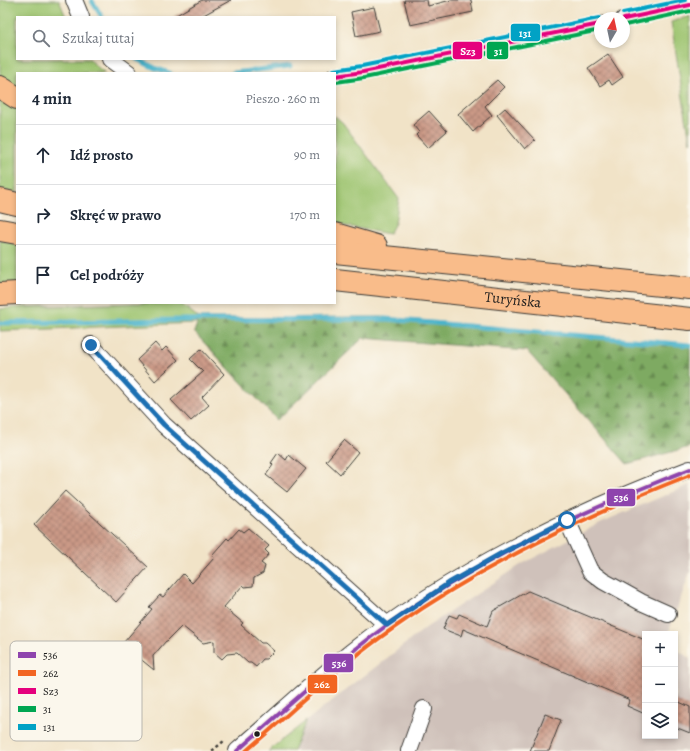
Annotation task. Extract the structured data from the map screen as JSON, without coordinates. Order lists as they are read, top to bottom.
{
  "streets": {
    "highway": ["Turyńska"]
  },
  "lines": [
    "transit line 131",
    "transit line Sz3",
    "transit line 31",
    "transit line 536",
    "transit line 262"
  ],
  "legend": [
    "536",
    "262",
    "Sz3",
    "31",
    "131"
  ],
  "north": "top",
  "page": {
    "search": "Szukaj tutaj",
    "heading": ["4 min", "Pieszo · 260 m"],
    "list": [
      ["Idź prosto", "90 m"],
      ["Skręć w prawo", "170 m"],
      "Cel podróży"
    ],
    "map_buttons": ["+", "−"]
  }
}
